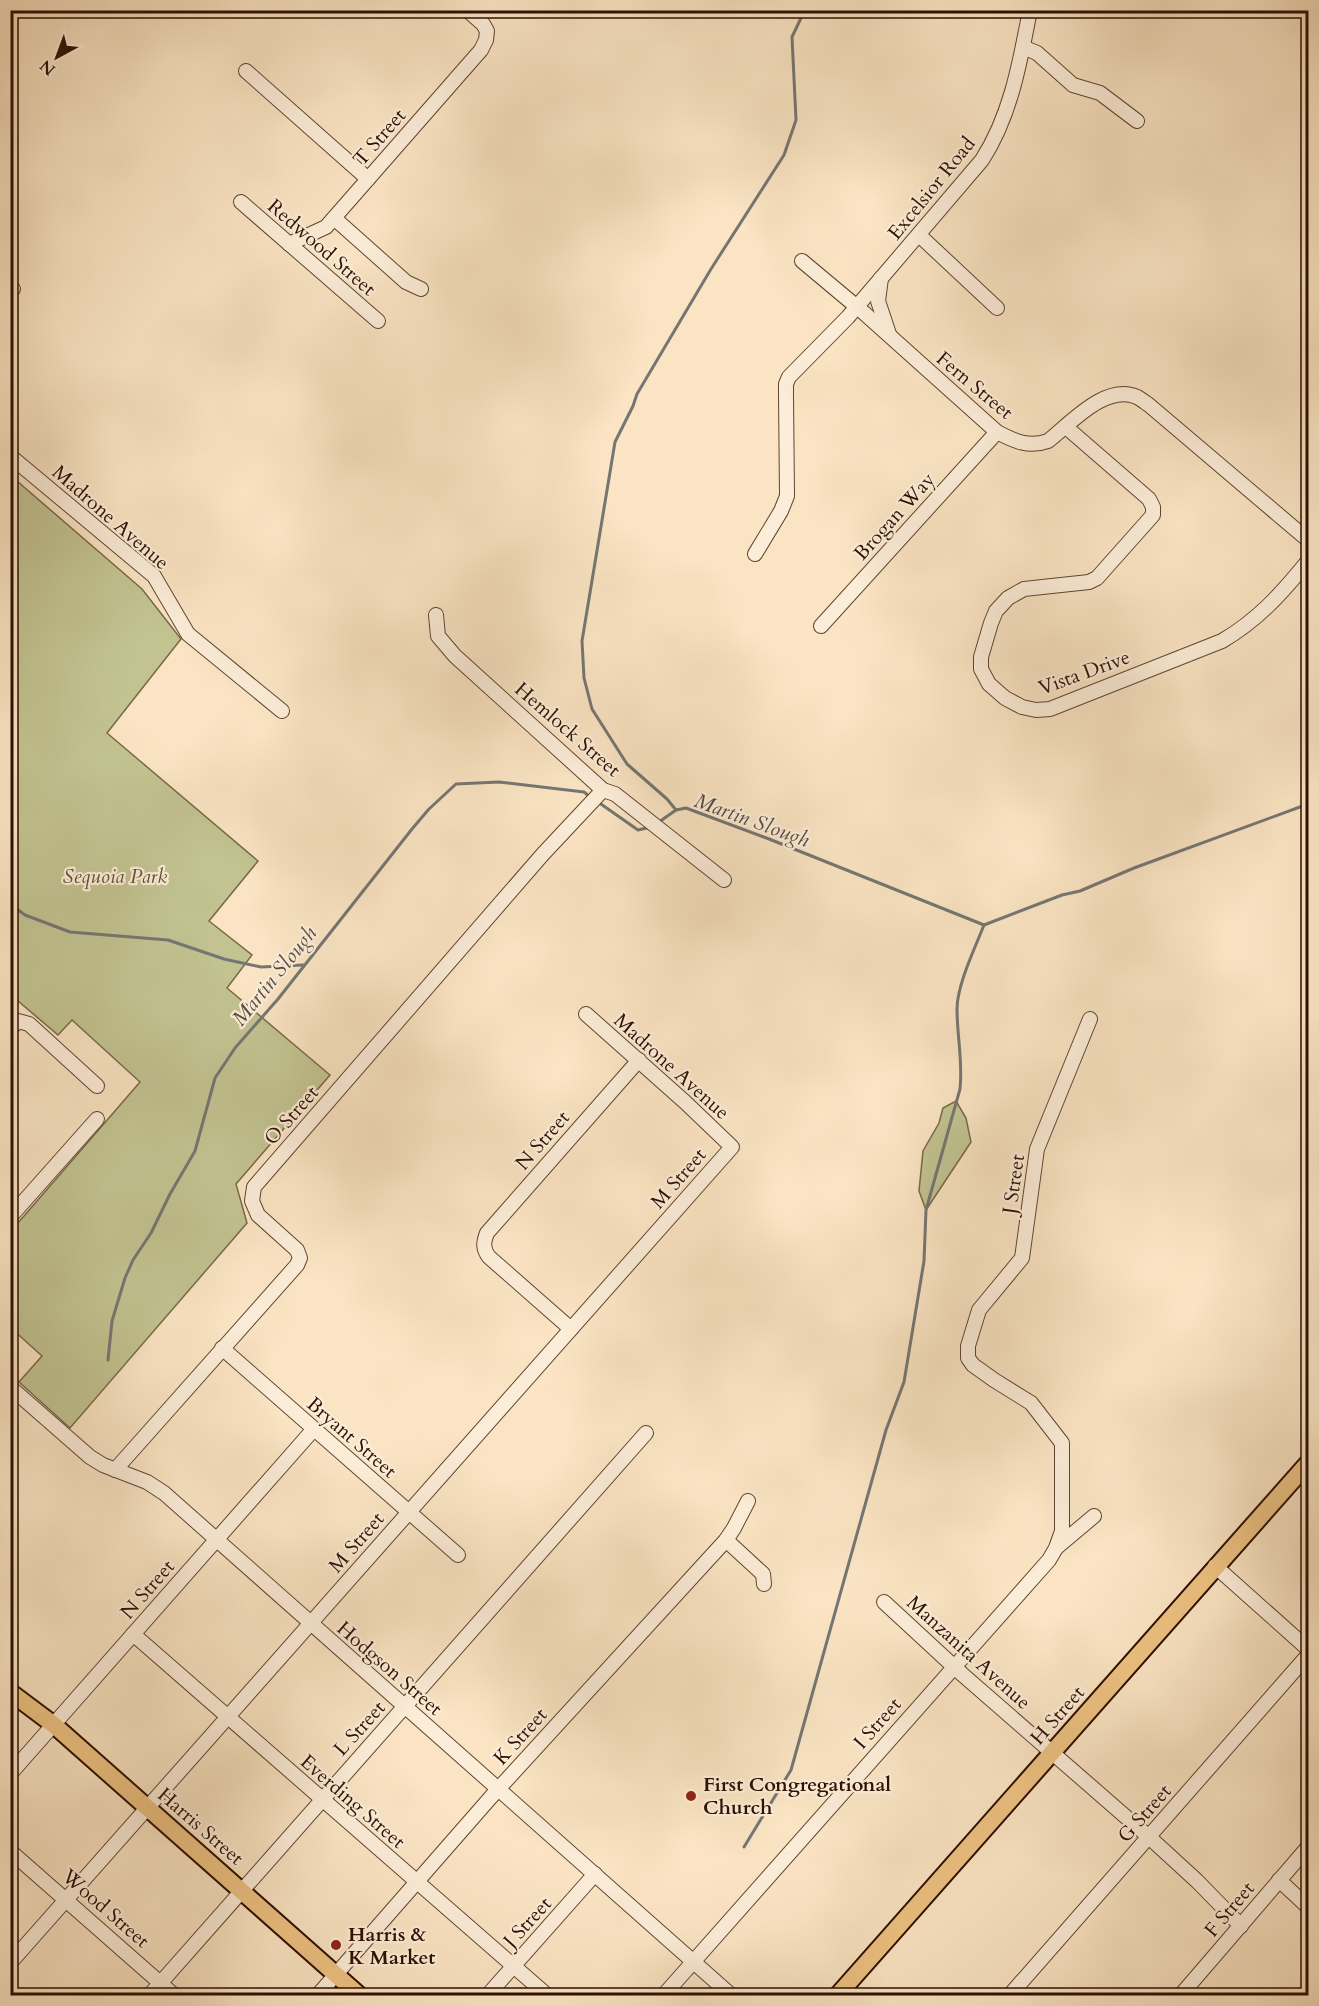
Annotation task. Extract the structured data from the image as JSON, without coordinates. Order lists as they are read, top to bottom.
{
  "streets": {
    "main road": ["H Street", "Harris Street"],
    "street": [
      "T Street",
      "Excelsior Road",
      "Redwood Street",
      "Fern Street",
      "Brogan Way",
      "Madrone Avenue",
      "Vista Drive",
      "Hemlock Street",
      "O Street",
      "N Street",
      "M Street",
      "J Street",
      "Bryant Street",
      "Manzanita Avenue",
      "Hodgson Street",
      "I Street",
      "L Street",
      "K Street",
      "Everding Street",
      "G Street",
      "Wood Street",
      "F Street"
    ]
  },
  "crossings": [
    ["T Street", "Redwood Street"],
    ["Excelsior Road", "Fern Street"],
    ["Fern Street", "Brogan Way"],
    ["Fern Street", "Vista Drive"],
    ["Madrone Avenue", "N Street"],
    ["Madrone Avenue", "M Street"],
    ["Hemlock Street", "O Street"],
    ["O Street", "Bryant Street"],
    ["O Street", "Hodgson Street"],
    ["N Street", "M Street"],
    ["N Street", "Bryant Street"],
    ["N Street", "Hodgson Street"],
    ["N Street", "Everding Street"],
    ["N Street", "Harris Street"],
    ["M Street", "Bryant Street"],
    ["M Street", "Hodgson Street"],
    ["M Street", "Everding Street"],
    ["M Street", "Harris Street"],
    ["M Street", "Wood Street"],
    ["J Street", "Hodgson Street"],
    ["J Street", "I Street"],
    ["J Street", "Everding Street"],
    ["Manzanita Avenue", "H Street"],
    ["Manzanita Avenue", "I Street"],
    ["Manzanita Avenue", "G Street"],
    ["Manzanita Avenue", "F Street"],
    ["Hodgson Street", "I Street"],
    ["Hodgson Street", "L Street"],
    ["Hodgson Street", "K Street"],
    ["L Street", "Everding Street"],
    ["L Street", "Harris Street"],
    ["L Street", "Wood Street"],
    ["K Street", "Everding Street"],
    ["K Street", "Harris Street"]
  ],
  "water": ["Martin Slough"],
  "parks": ["Sequoia Park"],
  "places": ["First Congregational Church", "Harris & K Market"],
  "north": "bottom left"
}
